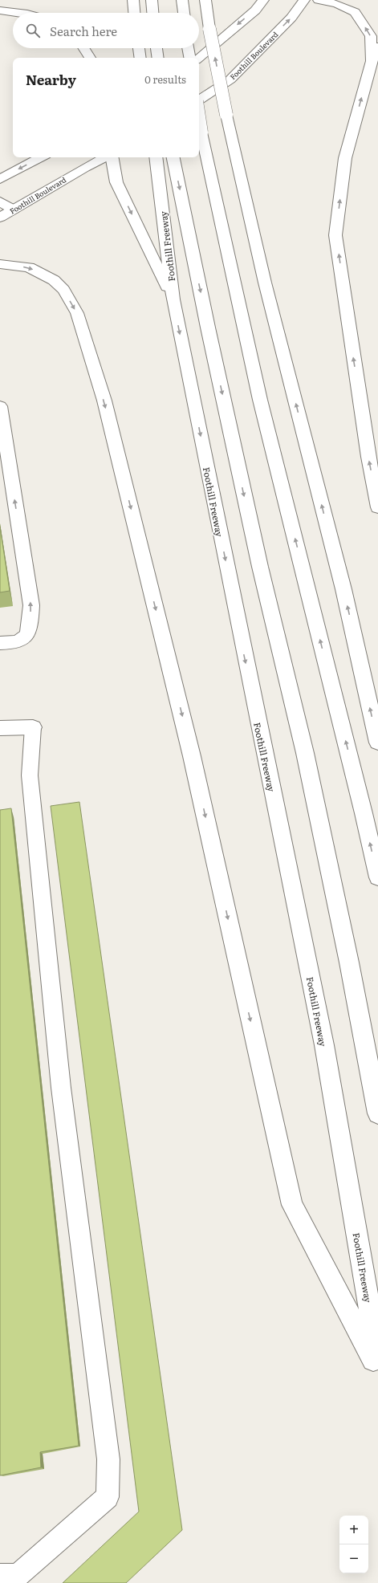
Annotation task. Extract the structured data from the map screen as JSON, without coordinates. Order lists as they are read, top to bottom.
{
  "streets": {
    "main road": ["Foothill Boulevard", "Foothill Freeway"]
  },
  "page": {
    "search": "Search here",
    "heading": ["Nearby", "0 results"],
    "map_buttons": ["+", "−"]
  }
}
